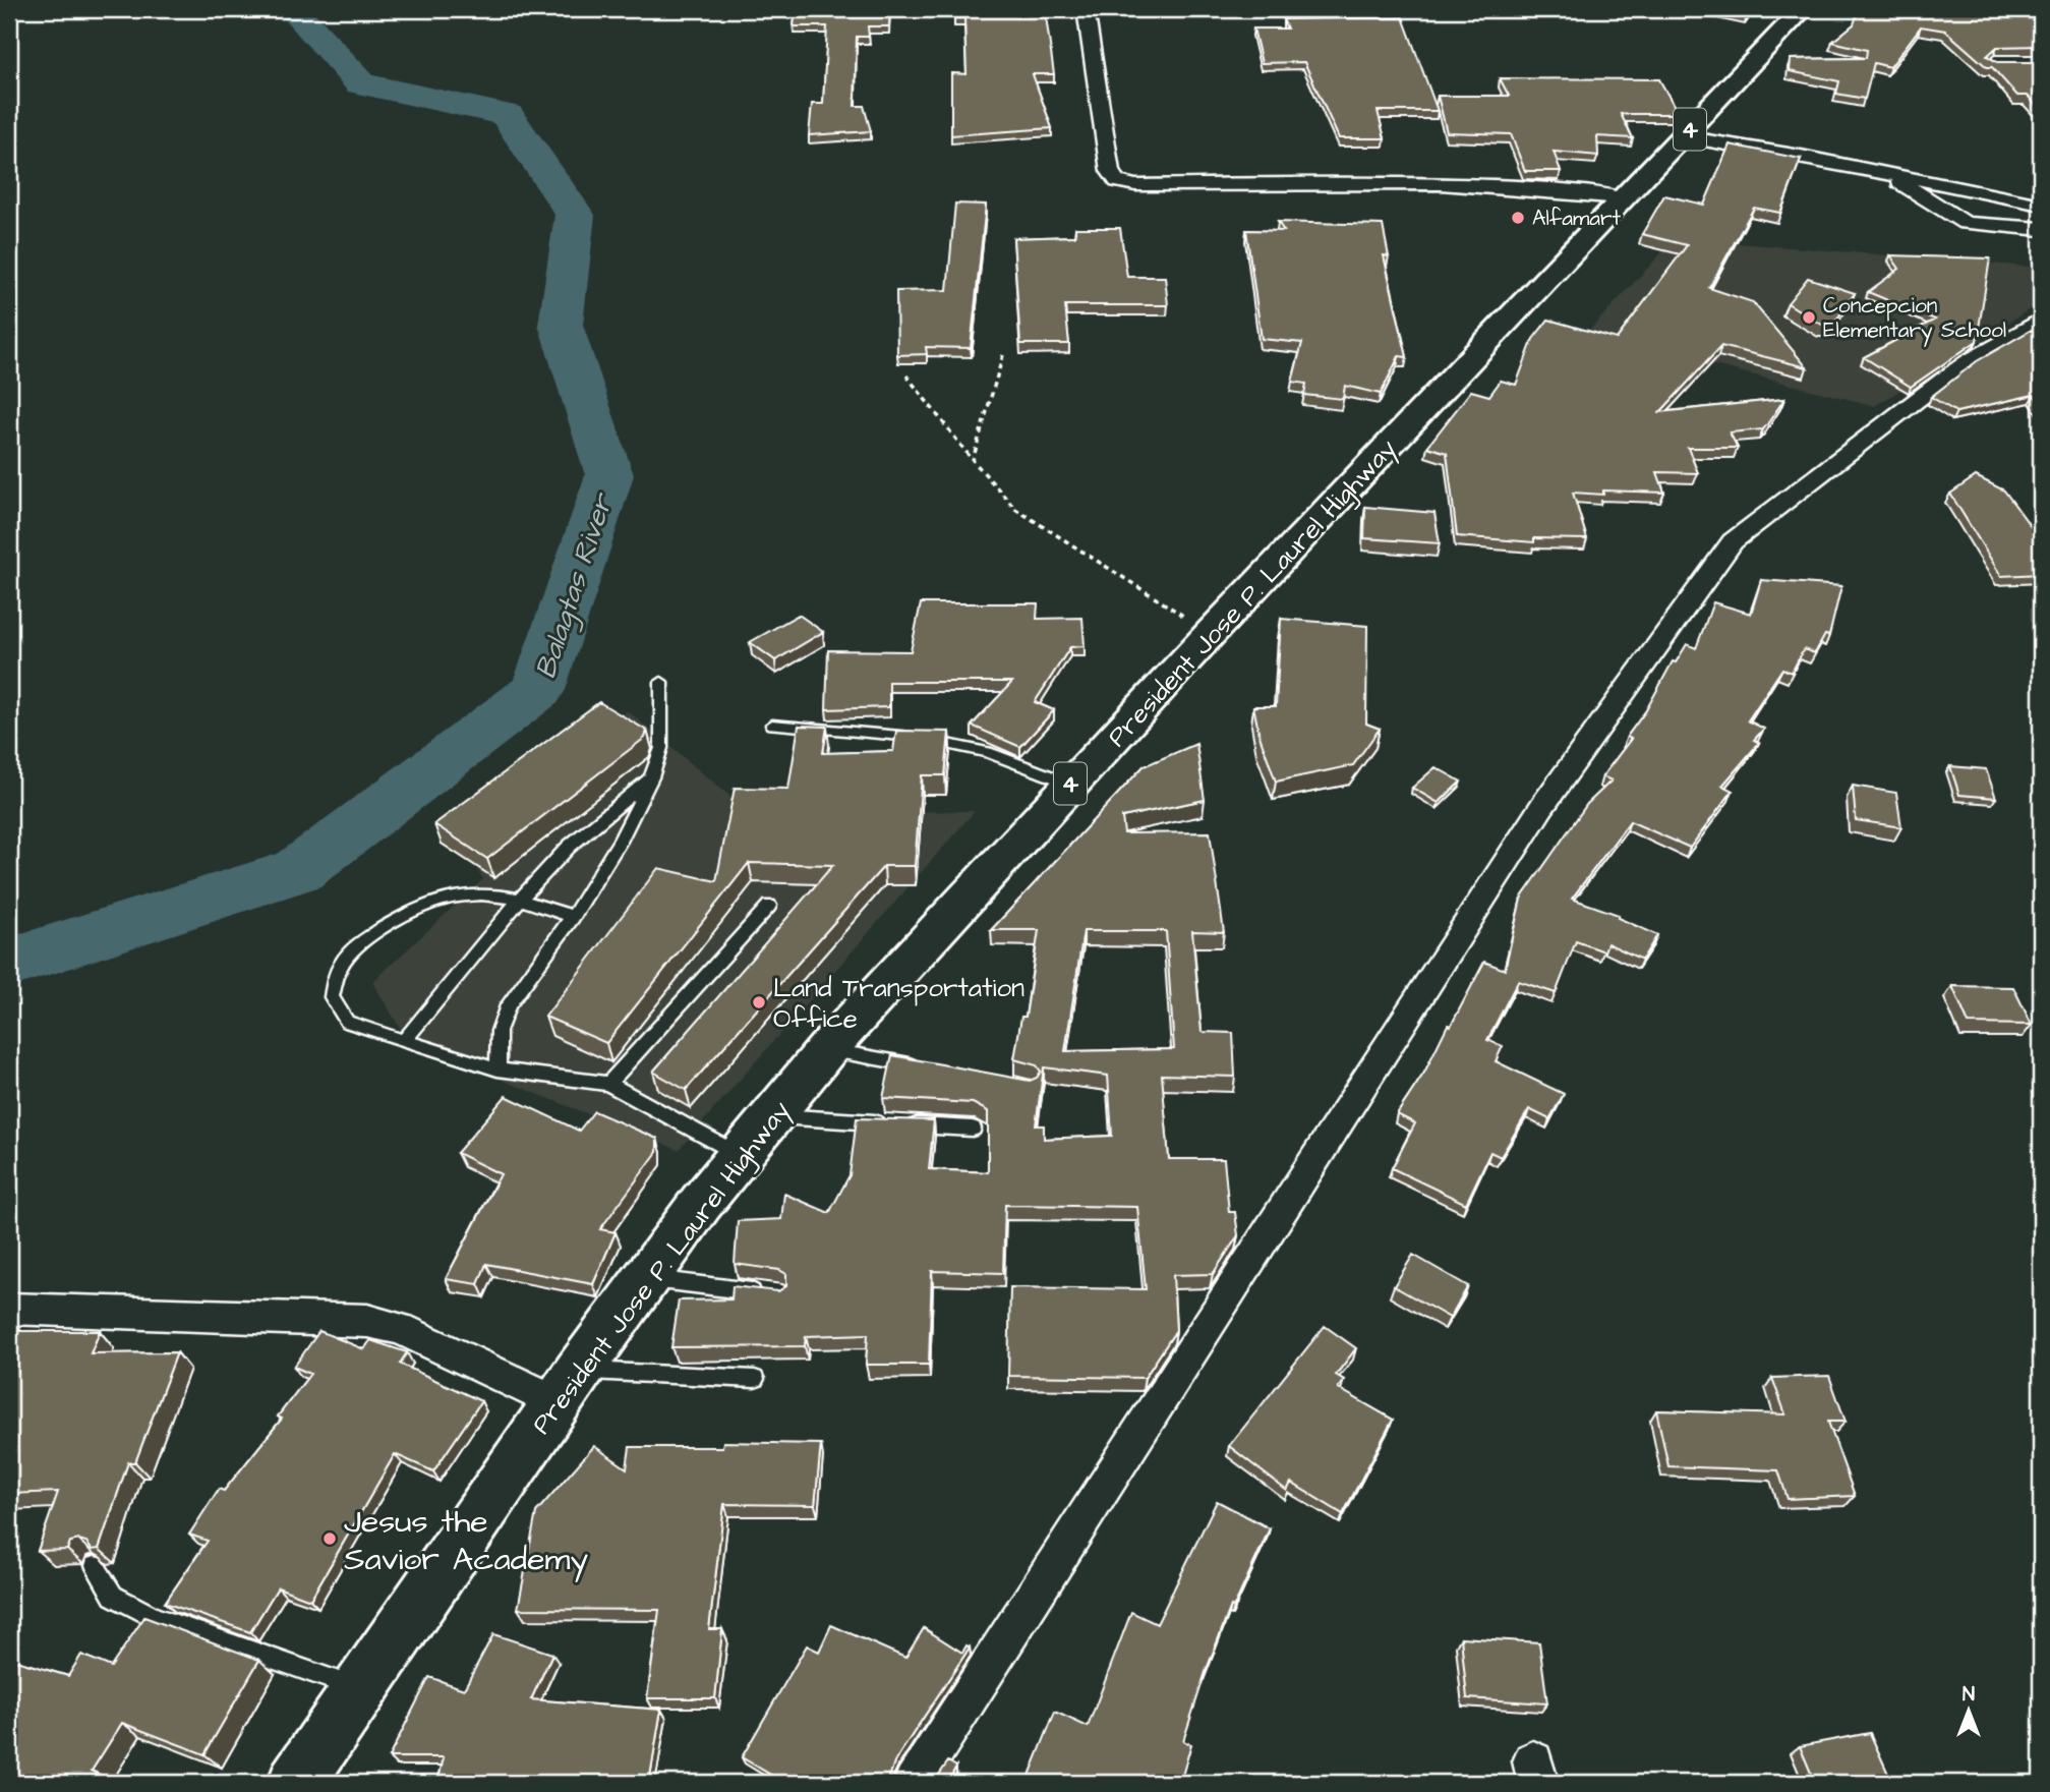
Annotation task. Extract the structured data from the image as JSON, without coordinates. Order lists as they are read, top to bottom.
{
  "streets": {
    "highway": ["4", "President Jose P. Laurel Highway"]
  },
  "water": ["Balagtas River"],
  "places": [
    "Alfamart",
    "Concepcion Elementary School",
    "Land Transportation Office",
    "Jesus the Savior Academy"
  ],
  "north": "top"
}
